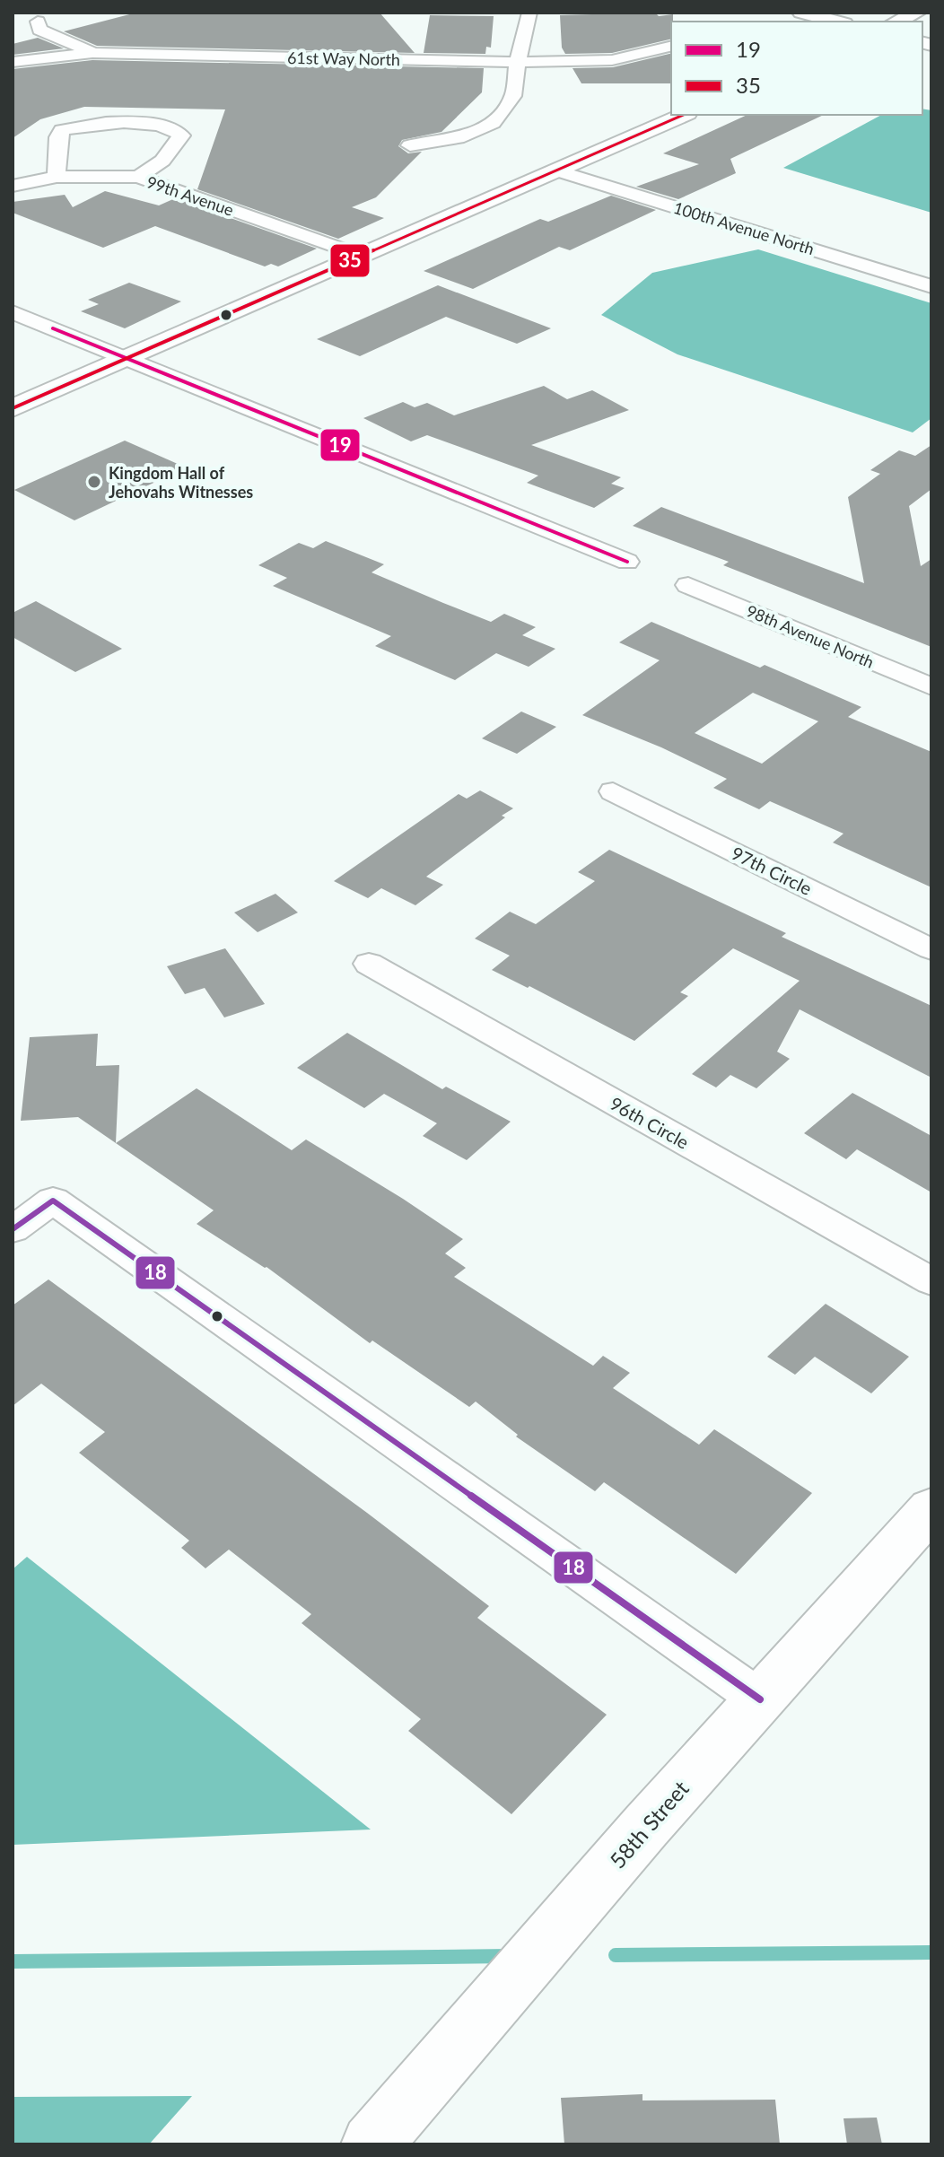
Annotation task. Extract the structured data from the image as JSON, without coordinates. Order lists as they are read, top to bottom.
{
  "streets": {
    "street": [
      "61st Way North",
      "99th Avenue",
      "100th Avenue North",
      "98th Avenue North",
      "97th Circle",
      "96th Circle",
      "58th Street"
    ]
  },
  "places": ["Kingdom Hall of Jehovahs Witnesses"],
  "lines": ["transit line 35", "transit line 19", "transit line 18"],
  "legend": ["19", "35"]
}
